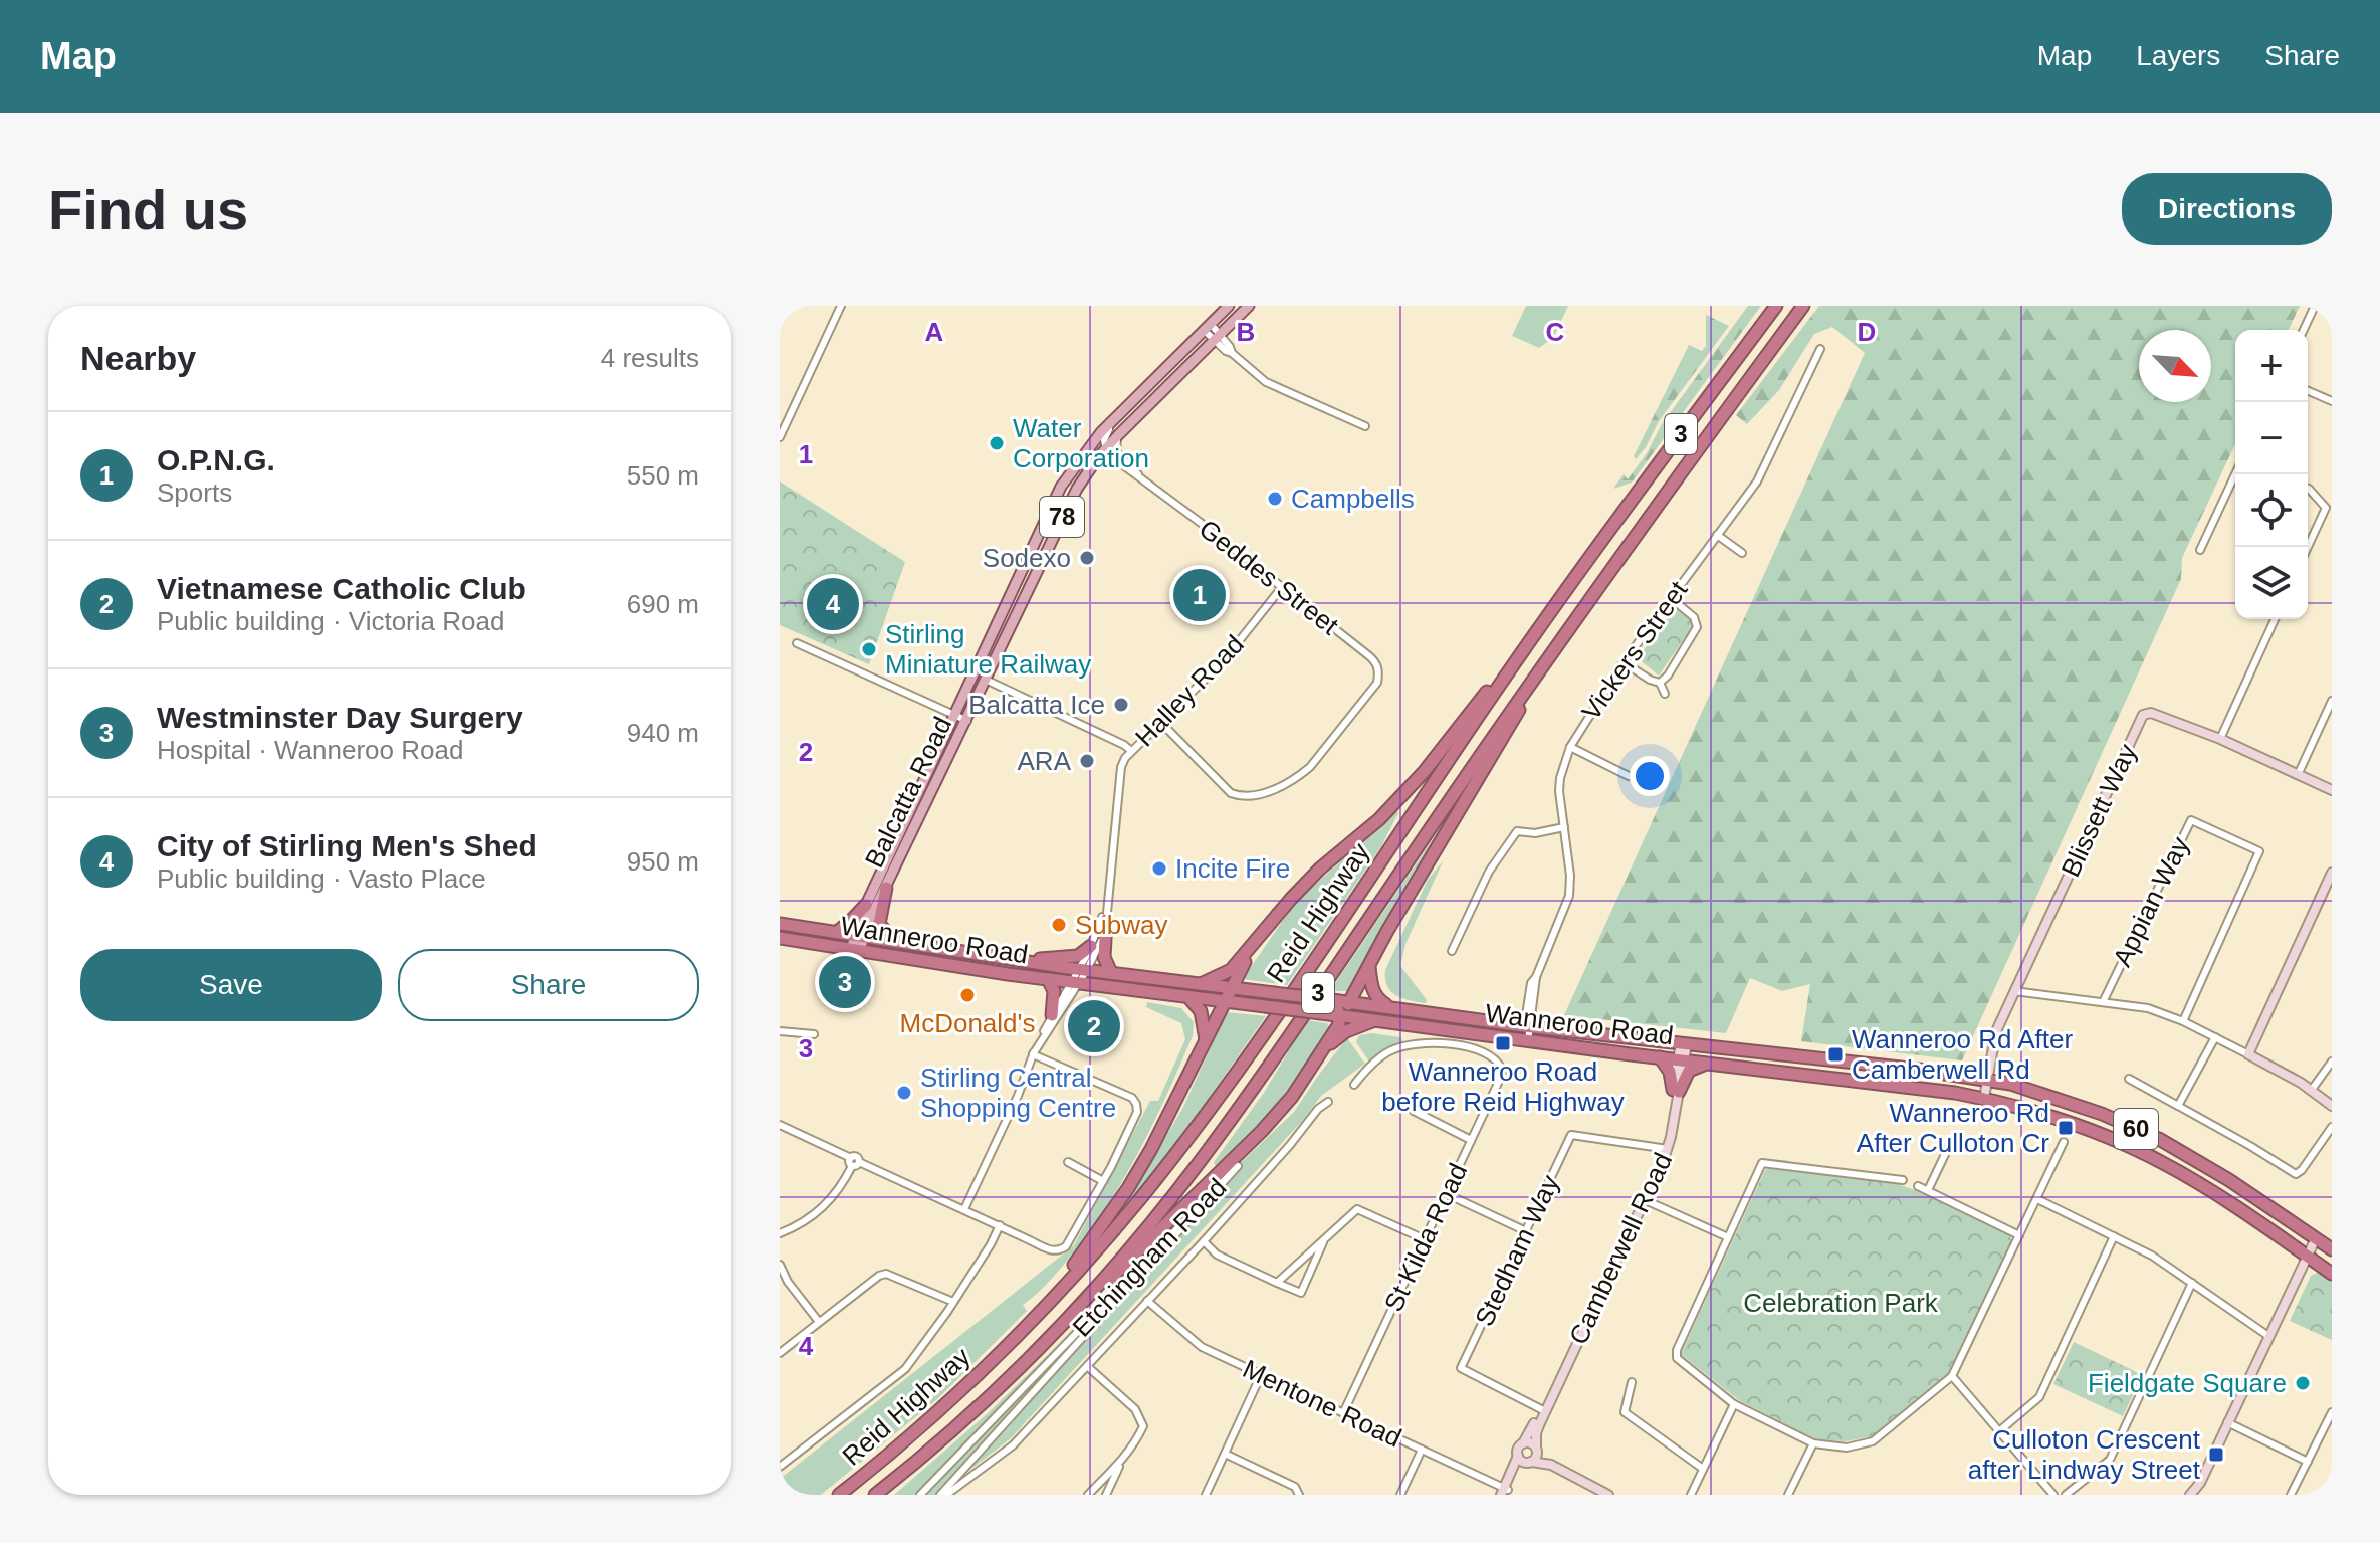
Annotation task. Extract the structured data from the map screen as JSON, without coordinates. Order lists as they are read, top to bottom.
{
  "streets": {
    "highway": [
      "3",
      "Reid Highway",
      "Wanneroo Road",
      "60"
    ],
    "main road": ["78", "Balcatta Road"],
    "street": [
      "Geddes Street",
      "Vickers Street",
      "Halley Road",
      "Blissett Way",
      "Appian Way",
      "St Kilda Road",
      "Camberwell Road",
      "Stedham Way",
      "Etchingham Road",
      "Mentone Road"
    ]
  },
  "crossings": [
    ["Geddes Street", "Halley Road"],
    ["Geddes Street", "Balcatta Road"],
    ["Vickers Street", "Wanneroo Road"],
    ["Halley Road", "Wanneroo Road"],
    ["Balcatta Road", "Wanneroo Road"],
    ["Blissett Way", "Wanneroo Road"],
    ["Wanneroo Road", "Camberwell Road"],
    ["St Kilda Road", "Mentone Road"],
    ["Camberwell Road", "Stedham Way"],
    ["Etchingham Road", "Mentone Road"]
  ],
  "parks": ["Celebration Park"],
  "places": {
    "other": [
      "Water Corporation",
      "Campbells",
      "Sodexo",
      "Stirling Miniature Railway",
      "Balcatta Ice",
      "ARA",
      "Incite Fire",
      "Subway",
      "McDonald's",
      "Stirling Central Shopping Centre",
      "Fieldgate Square"
    ],
    "transit": [
      "Wanneroo Road before Reid Highway",
      "Wanneroo Rd After Camberwell Rd",
      "Wanneroo Rd After Culloton Cr",
      "Culloton Crescent after Lindway Street"
    ]
  },
  "north": "bottom right",
  "page": {
    "header": "Map",
    "nav": ["Map", "Layers", "Share"],
    "buttons": [
      "Directions",
      ["Save", "Share"]
    ],
    "title": "Find us",
    "heading": ["Nearby", "4 results"],
    "map_buttons": ["+", "−"],
    "list": [
      {
        "mark": "1",
        "name": "O.P.N.G.",
        "note": "Sports",
        "value": "550 m"
      },
      {
        "mark": "2",
        "name": "Vietnamese Catholic Club",
        "note": "Public building · Victoria Road",
        "value": "690 m"
      },
      {
        "mark": "3",
        "name": "Westminster Day Surgery",
        "note": "Hospital · Wanneroo Road",
        "value": "940 m"
      },
      {
        "mark": "4",
        "name": "City of Stirling Men's Shed",
        "note": "Public building · Vasto Place",
        "value": "950 m"
      }
    ],
    "pins": [
      "1",
      "4",
      "3",
      "2"
    ]
  },
  "grid": {
    "columns": [
      "A",
      "B",
      "C",
      "D"
    ],
    "rows": [
      "1",
      "2",
      "3",
      "4"
    ]
  }
}
